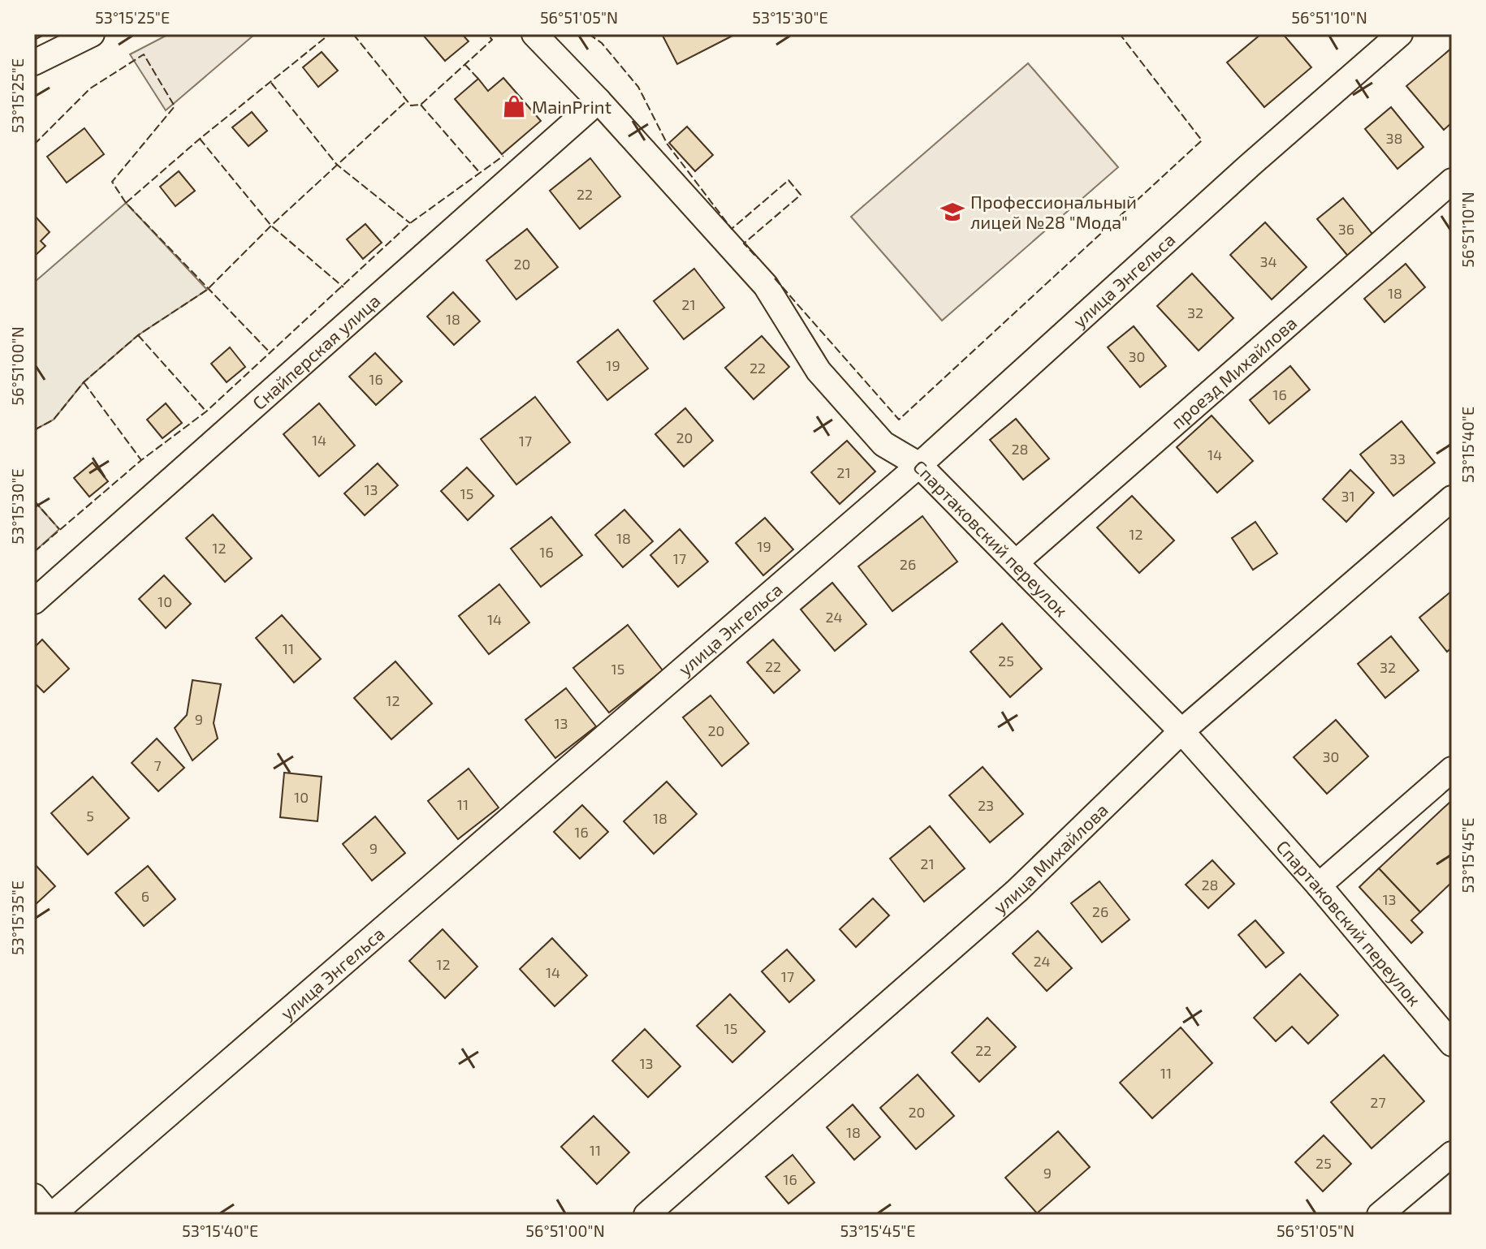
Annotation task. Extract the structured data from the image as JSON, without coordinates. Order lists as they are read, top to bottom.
{
  "streets": {
    "street": [
      "улица Энгельса",
      "Снайперская улица",
      "проезд Михайлова",
      "Спартаковский переулок",
      "улица Михайлова"
    ]
  },
  "crossings": [
    ["улица Энгельса", "Спартаковский переулок"],
    ["Снайперская улица", "Спартаковский переулок"],
    ["проезд Михайлова", "Спартаковский переулок"],
    ["Спартаковский переулок", "улица Михайлова"]
  ],
  "places": {
    "shop": ["MainPrint"],
    "school or university": ["Профессиональный лицей №28 \"Мода\""]
  },
  "house_numbers": [
    "38",
    "22",
    "36",
    "34",
    "20",
    "18",
    "21",
    "32",
    "18",
    "30",
    "19",
    "22",
    "16",
    "16",
    "20",
    "14",
    "17",
    "28",
    "14",
    "33",
    "21",
    "13",
    "15",
    "31",
    "12",
    "18",
    "19",
    "12",
    "16",
    "17",
    "26",
    "10",
    "24",
    "14",
    "11",
    "25",
    "22",
    "32",
    "15",
    "12",
    "9",
    "13",
    "20",
    "30",
    "7",
    "10",
    "11",
    "23",
    "5",
    "18",
    "16",
    "9",
    "21",
    "28",
    "6",
    "13",
    "26",
    "24",
    "12",
    "14",
    "17",
    "15",
    "22",
    "13",
    "11",
    "27",
    "20",
    "18",
    "11",
    "25",
    "9",
    "16"
  ],
  "coordinates": [
    "53°15'25\"E",
    "56°51'05\"N",
    "53°15'30\"E",
    "56°51'10\"N",
    "56°51'00\"N",
    "53°15'40\"E",
    "53°15'45\"E",
    "53°15'35\"E"
  ]
}
